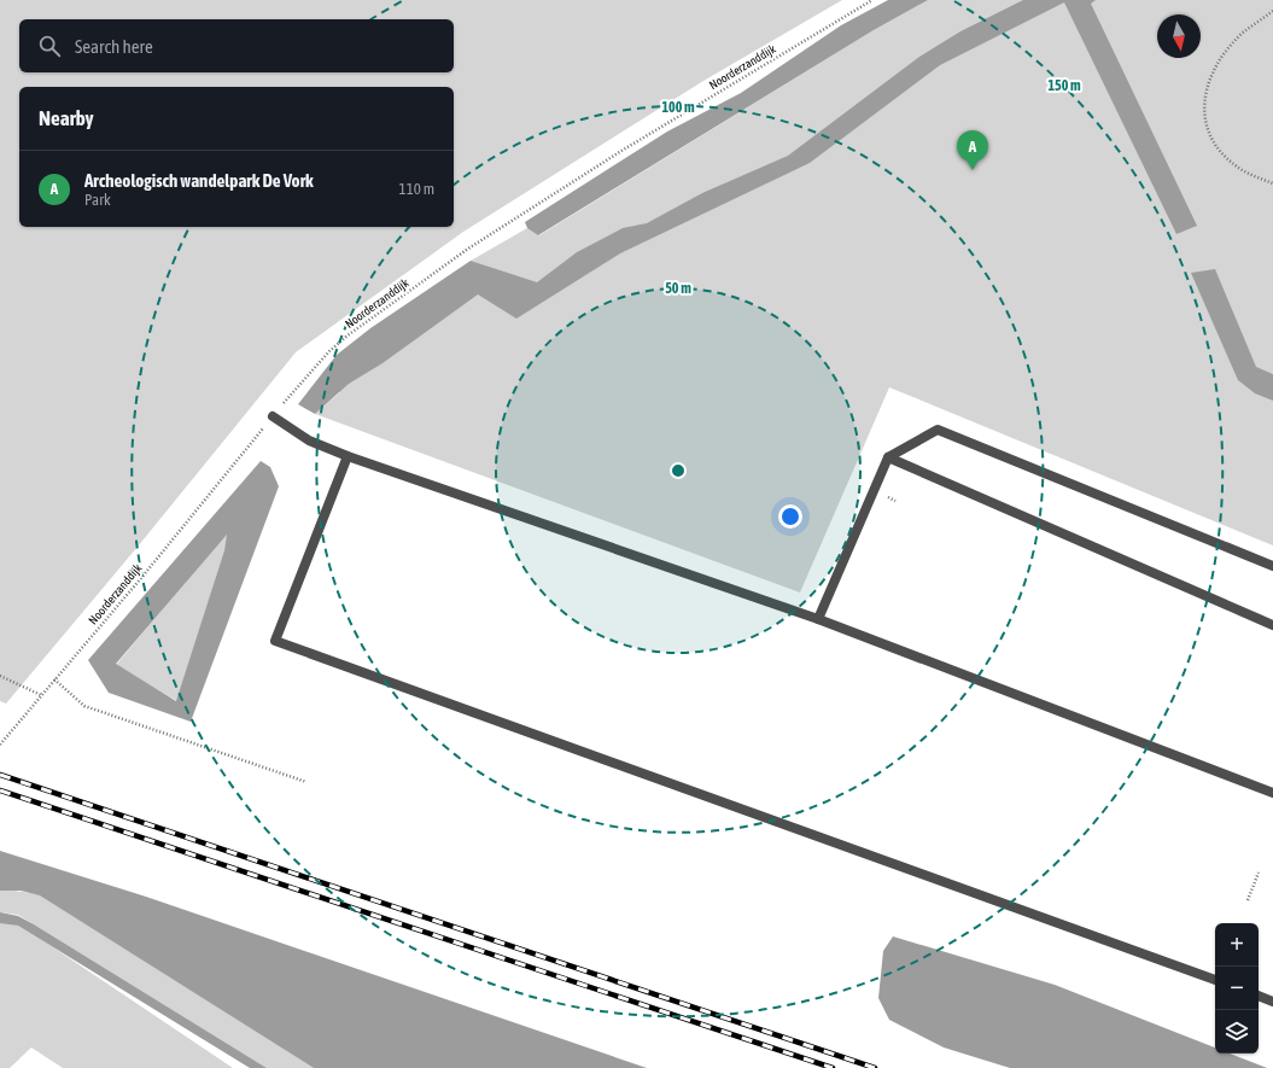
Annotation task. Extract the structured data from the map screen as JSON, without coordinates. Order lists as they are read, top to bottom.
{
  "streets": {
    "path": ["Noorderzanddijk"]
  },
  "north": "bottom",
  "page": {
    "search": "Search here",
    "heading": "Nearby",
    "pins": "A",
    "list": [
      {
        "mark": "A",
        "name": "Archeologisch wandelpark De Vork",
        "note": "Park",
        "value": "110 m"
      }
    ],
    "map_buttons": ["+", "−"]
  },
  "rings": ["150 m", "100 m", "50 m"]
}
